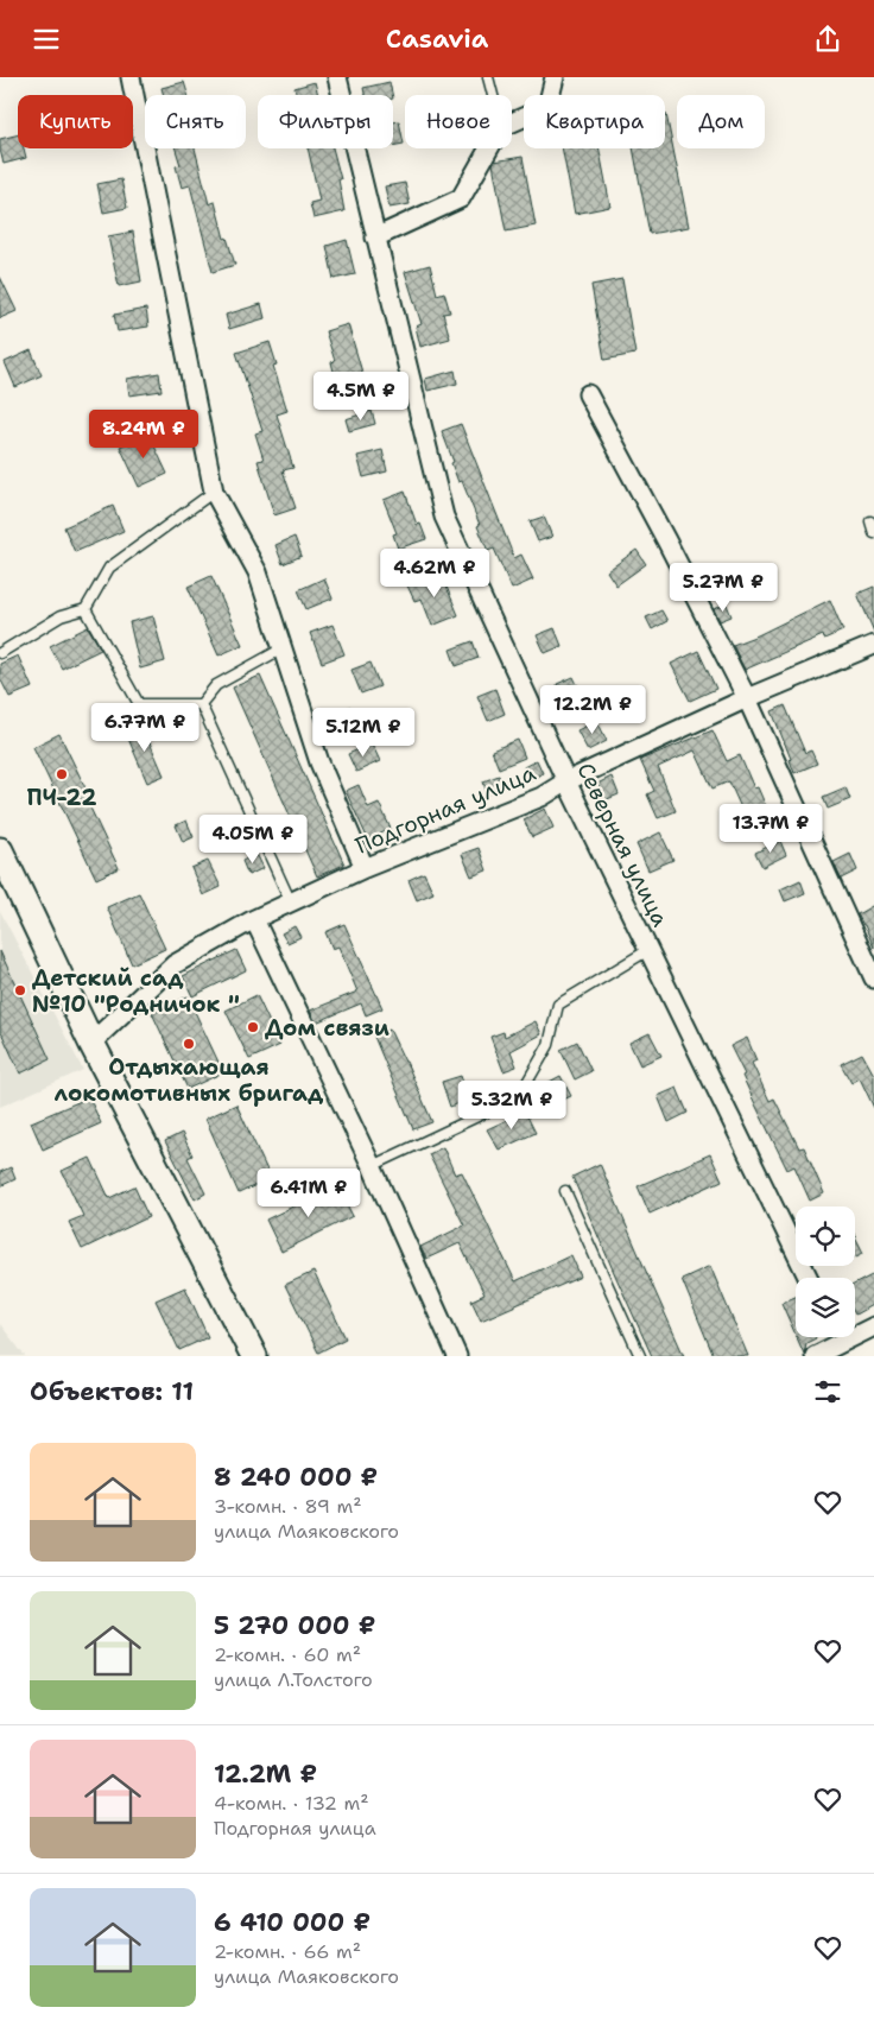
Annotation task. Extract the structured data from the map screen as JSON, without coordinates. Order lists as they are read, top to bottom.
{
  "streets": {
    "street": ["Подгорная улица", "Северная улица"]
  },
  "crossings": [
    ["Подгорная улица", "Северная улица"]
  ],
  "places": [
    "ПЧ-22",
    "Детский сад №10 \"Родничок \"",
    "Дом связи",
    "Отдыхающая локомотивных бригад"
  ],
  "page": {
    "header": "Casavia",
    "chip": [
      "Купить",
      "Снять",
      "Фильтры",
      "Новое",
      "Квартира",
      "Дом"
    ],
    "price": [
      "4.5M ₽",
      "8.24M ₽",
      "4.62M ₽",
      "5.27M ₽",
      "12.2M ₽",
      "6.77M ₽",
      "5.12M ₽",
      "13.7M ₽",
      "4.05M ₽",
      "5.32M ₽",
      "6.41M ₽"
    ],
    "heading": "Объектов: 11",
    "list": [
      {
        "name": "8 240 000 ₽",
        "note": "3-комн. · 89 m² · улица Маяковского"
      },
      {
        "name": "5 270 000 ₽",
        "note": "2-комн. · 60 m² · улица Л.Толстого"
      },
      {
        "name": "12.2M ₽",
        "note": "4-комн. · 132 m² · Подгорная улица"
      },
      {
        "name": "6 410 000 ₽",
        "note": "2-комн. · 66 m² · улица Маяковского"
      }
    ]
  }
}
